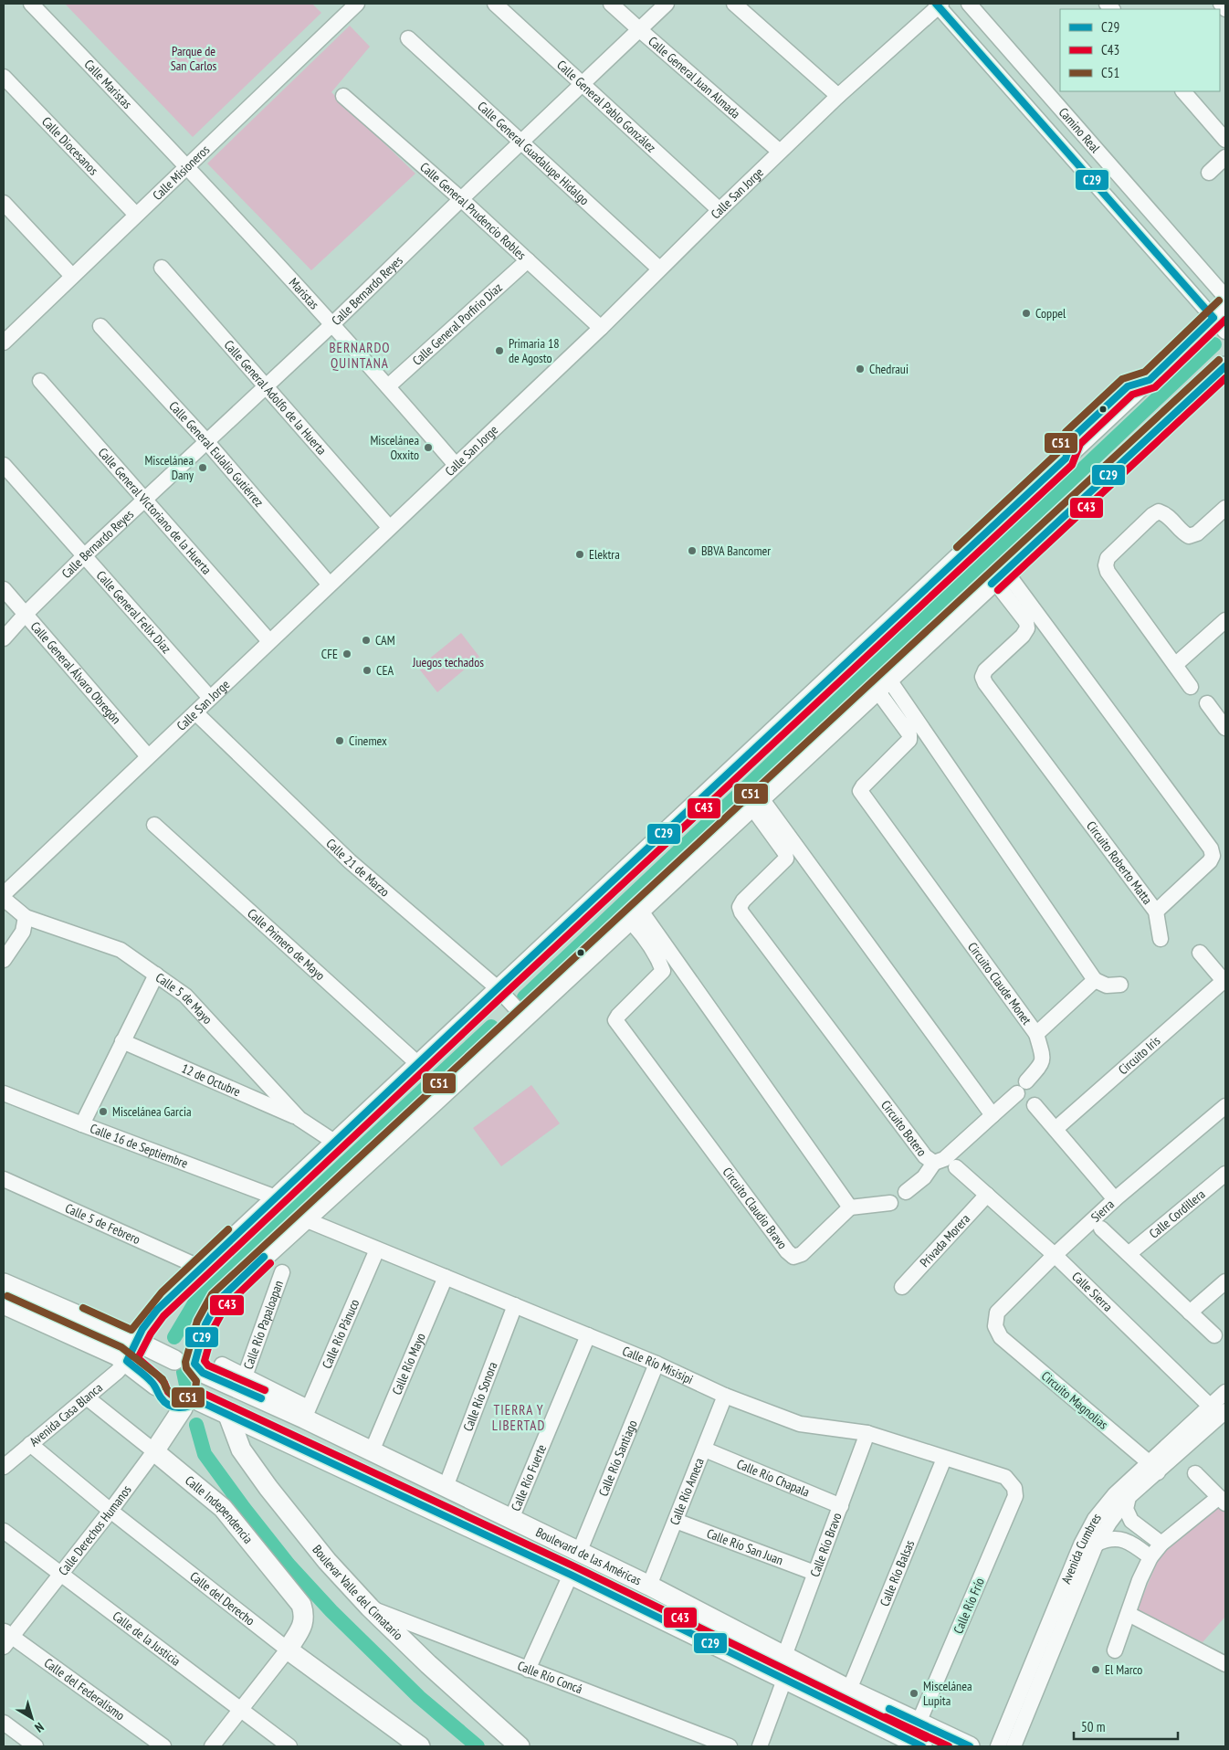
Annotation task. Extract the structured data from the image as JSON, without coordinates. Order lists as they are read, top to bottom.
{
  "streets": {
    "main road": [
      "Calle Independencia",
      "Calle Derechos Humanos",
      "Boulevard de las Américas",
      "Boulevar Valle del Cimatario",
      "Calle del Derecho"
    ],
    "street": [
      "Calle General Juan Almada",
      "Calle Maristas",
      "Calle General Pablo González",
      "Camino Real",
      "Calle Diocesanos",
      "Calle General Guadalupe Hidalgo",
      "Calle Misioneros",
      "Calle San Jorge",
      "Calle General Prudencio Robles",
      "Calle Bernardo Reyes",
      "Maristas",
      "Calle General Porfirio Díaz",
      "Calle General Adolfo de la Huerta",
      "Calle General Eulalio Gutiérrez",
      "Calle General Victoriano de la Huerta",
      "Calle General Felix Díaz",
      "Calle General Álvaro Obregón",
      "Circuito Roberto Matta",
      "Calle 21 de Marzo",
      "Calle Primero de Mayo",
      "Circuito Claude Monet",
      "Calle 5 de Mayo",
      "Circuito Iris",
      "12 de Octubre",
      "Circuito Botero",
      "Calle 16 de Septiembre",
      "Circuito Claudio Bravo",
      "Sierra",
      "Calle Cordillera",
      "Calle 5 de Febrero",
      "Privada Morera",
      "Calle Sierra",
      "Calle Río Papaloapan",
      "Calle Río Pánuco",
      "Calle Río Mayo",
      "Calle Río Misisipi",
      "Calle Río Sonora",
      "Circuito Magnolias",
      "Avenida Casa Blanca",
      "Calle Río Santiago",
      "Calle Río Fuerte",
      "Calle Río Chapala",
      "Calle Río Ameca",
      "Calle Río Bravo",
      "Calle Río San Juan",
      "Avenida Cumbres",
      "Calle Río Balsas",
      "Calle Río Frío",
      "Calle de la Justicia",
      "Calle Río Concá",
      "Calle del Federalismo"
    ]
  },
  "crossings": [
    ["Calle General Juan Almada", "Calle San Jorge"],
    ["Calle General Juan Almada", "Calle Bernardo Reyes"],
    ["Calle Maristas", "Calle Misioneros"],
    ["Calle Maristas", "Maristas"],
    ["Calle General Pablo González", "Calle San Jorge"],
    ["Calle General Pablo González", "Calle Bernardo Reyes"],
    ["Camino Real", "Calle San Jorge"],
    ["Calle Diocesanos", "Calle Misioneros"],
    ["Calle General Guadalupe Hidalgo", "Calle San Jorge"],
    ["Calle General Guadalupe Hidalgo", "Calle Bernardo Reyes"],
    ["Calle Misioneros", "Maristas"],
    ["Calle San Jorge", "Calle General Prudencio Robles"],
    ["Calle San Jorge", "Maristas"],
    ["Calle San Jorge", "Calle General Adolfo de la Huerta"],
    ["Calle San Jorge", "Calle General Eulalio Gutiérrez"],
    ["Calle San Jorge", "Calle General Victoriano de la Huerta"],
    ["Calle San Jorge", "Calle General Felix Díaz"],
    ["Calle San Jorge", "Calle General Álvaro Obregón"],
    ["Calle San Jorge", "Calle 21 de Marzo"],
    ["Calle General Prudencio Robles", "Calle Bernardo Reyes"],
    ["Calle General Prudencio Robles", "Calle General Porfirio Díaz"],
    ["Calle Bernardo Reyes", "Maristas"],
    ["Calle Bernardo Reyes", "Calle General Adolfo de la Huerta"],
    ["Calle Bernardo Reyes", "Calle General Eulalio Gutiérrez"],
    ["Calle Bernardo Reyes", "Calle General Victoriano de la Huerta"],
    ["Calle Bernardo Reyes", "Calle General Felix Díaz"],
    ["Calle Bernardo Reyes", "Calle General Álvaro Obregón"],
    ["Maristas", "Calle General Porfirio Díaz"],
    ["Calle 5 de Mayo", "12 de Octubre"],
    ["Sierra", "Calle Sierra"],
    ["Sierra", "Circuito Magnolias"],
    ["Privada Morera", "Calle Sierra"],
    ["Calle Sierra", "Avenida Cumbres"],
    ["Calle Río Papaloapan", "Boulevard de las Américas"],
    ["Calle Río Pánuco", "Calle Río Misisipi"],
    ["Calle Río Pánuco", "Boulevard de las Américas"],
    ["Calle Río Mayo", "Calle Río Misisipi"],
    ["Calle Río Mayo", "Boulevard de las Américas"],
    ["Calle Río Misisipi", "Calle Río Sonora"],
    ["Calle Río Misisipi", "Calle Río Santiago"],
    ["Calle Río Misisipi", "Calle Río Fuerte"],
    ["Calle Río Misisipi", "Calle Río Ameca"],
    ["Calle Río Misisipi", "Calle Río Bravo"],
    ["Calle Río Misisipi", "Calle Río Balsas"],
    ["Calle Río Misisipi", "Calle Río Frío"],
    ["Calle Río Sonora", "Boulevard de las Américas"],
    ["Circuito Magnolias", "Avenida Cumbres"],
    ["Avenida Casa Blanca", "Calle Independencia"],
    ["Avenida Casa Blanca", "Calle del Derecho"],
    ["Calle Río Santiago", "Boulevard de las Américas"],
    ["Calle Río Fuerte", "Boulevard de las Américas"],
    ["Calle Río Chapala", "Calle Río Ameca"],
    ["Calle Río Chapala", "Calle Río Bravo"],
    ["Calle Río Ameca", "Calle Río San Juan"],
    ["Calle Río Ameca", "Boulevard de las Américas"],
    ["Calle Independencia", "Calle Derechos Humanos"],
    ["Calle Independencia", "Calle del Derecho"],
    ["Calle Derechos Humanos", "Boulevard de las Américas"],
    ["Calle Derechos Humanos", "Calle del Derecho"],
    ["Calle Derechos Humanos", "Calle de la Justicia"],
    ["Calle Derechos Humanos", "Calle del Federalismo"],
    ["Calle Río Bravo", "Calle Río San Juan"],
    ["Calle Río Bravo", "Boulevard de las Américas"],
    ["Boulevard de las Américas", "Calle Río Balsas"],
    ["Boulevard de las Américas", "Boulevar Valle del Cimatario"],
    ["Boulevard de las Américas", "Calle Río Frío"],
    ["Boulevar Valle del Cimatario", "Calle Río Concá"]
  ],
  "districts": ["BERNARDO QUINTANA", "TIERRA Y LIBERTAD"],
  "parks": ["Parque de San Carlos", "Juegos techados"],
  "places": [
    "Coppel",
    "Primaria 18 de Agosto",
    "Chedraui",
    "Miscelánea Oxxito",
    "Miscelánea Dany",
    "BBVA Bancomer",
    "Elektra",
    "CAM",
    "CFE",
    "CEA",
    "Cinemex",
    "Miscelánea Garcia",
    "El Marco",
    "Miscelánea Lupita"
  ],
  "lines": ["transit line C29", "transit line C51", "transit line C43"],
  "legend": ["C29", "C43", "C51"],
  "scale_bar": "50 m",
  "north": "bottom right"
}
